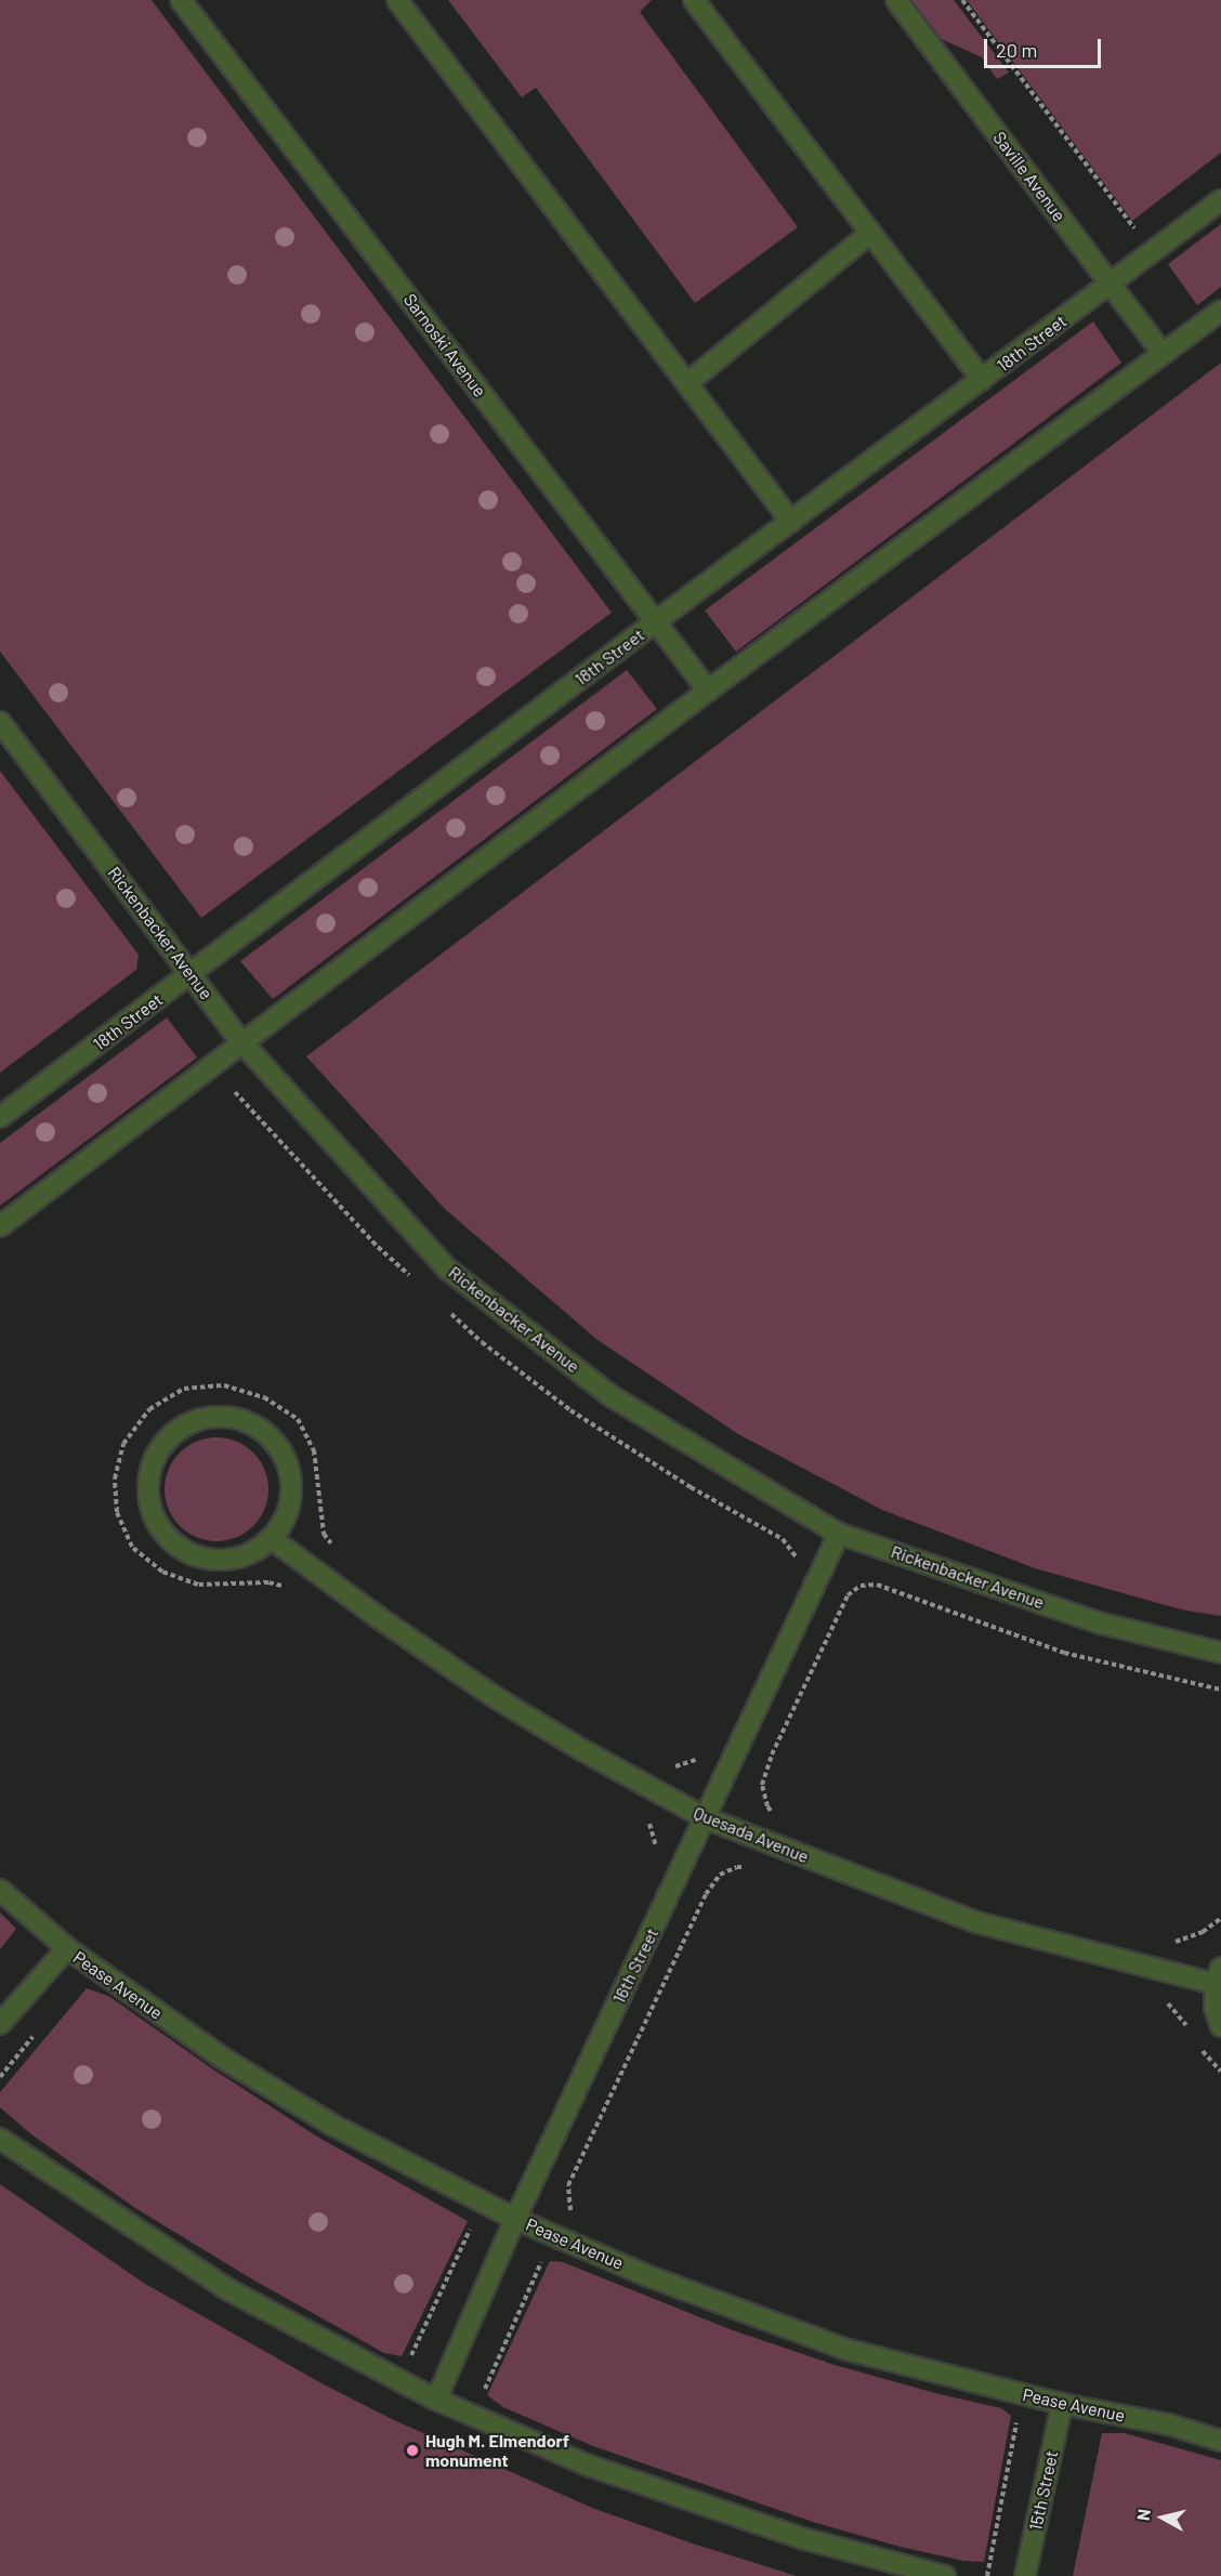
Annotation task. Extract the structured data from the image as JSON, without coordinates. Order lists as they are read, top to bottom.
{
  "streets": {
    "street": [
      "Saville Avenue",
      "18th Street",
      "Sarnoski Avenue",
      "Rickenbacker Avenue",
      "Quesada Avenue",
      "16th Street",
      "Pease Avenue",
      "15th Street"
    ]
  },
  "crossings": [
    ["Saville Avenue", "18th Street"],
    ["18th Street", "Sarnoski Avenue"],
    ["18th Street", "Rickenbacker Avenue"],
    ["Rickenbacker Avenue", "16th Street"],
    ["Quesada Avenue", "16th Street"],
    ["16th Street", "Pease Avenue"],
    ["Pease Avenue", "15th Street"]
  ],
  "places": ["Hugh M. Elmendorf monument"],
  "scale_bar": "20 m",
  "north": "left"
}
